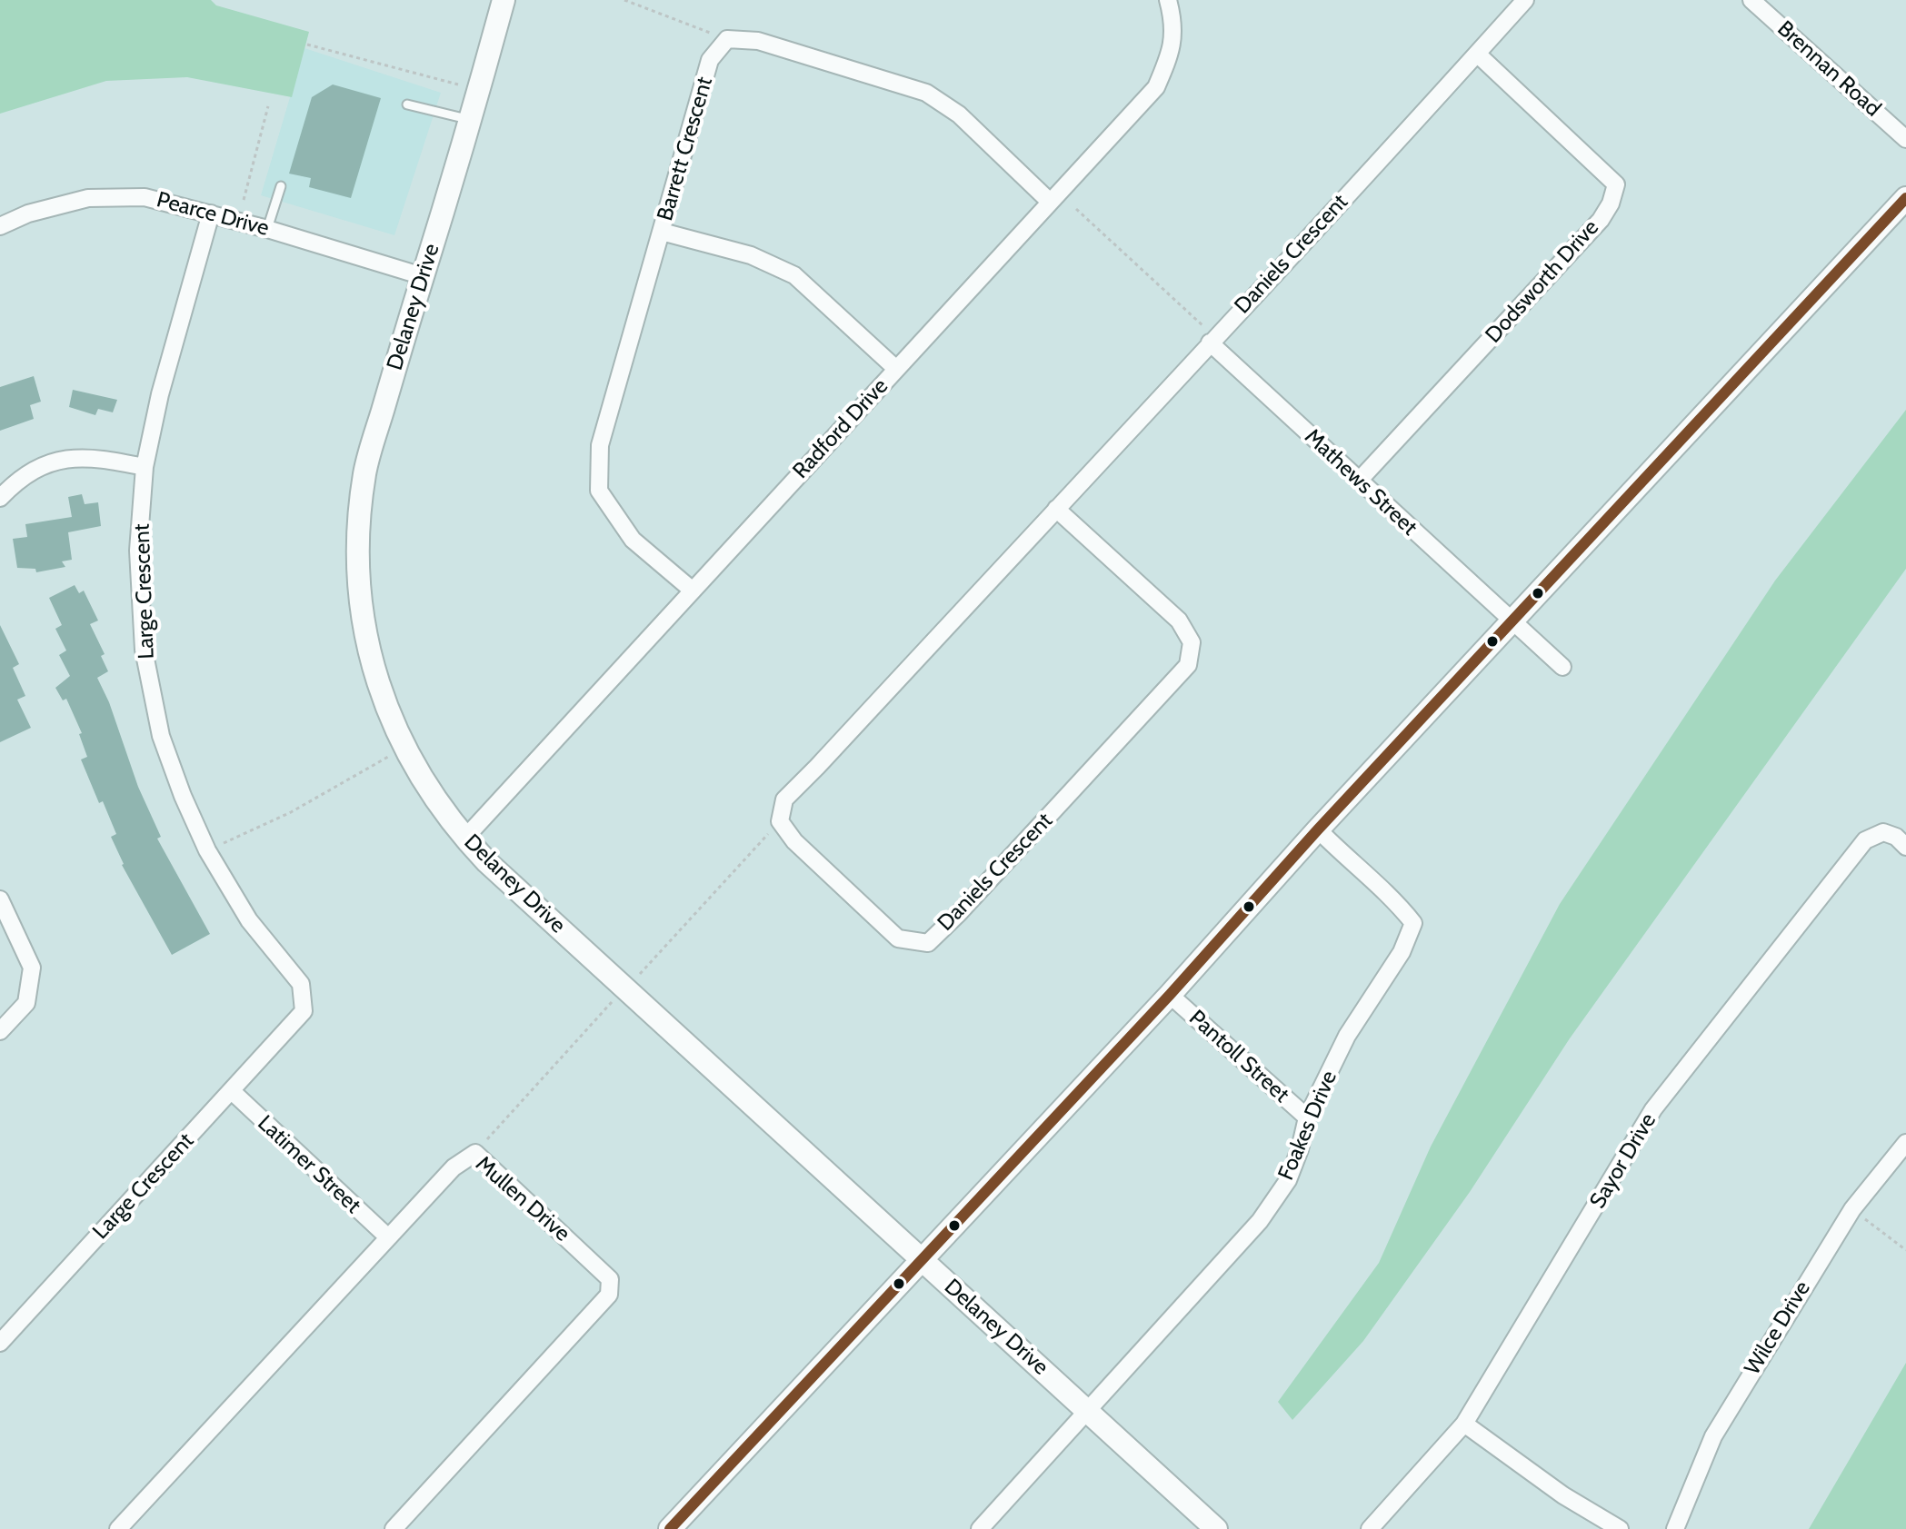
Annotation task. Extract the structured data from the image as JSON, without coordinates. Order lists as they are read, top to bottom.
{
  "streets": {
    "street": [
      "Brennan Road",
      "Barrett Crescent",
      "Pearce Drive",
      "Daniels Crescent",
      "Dodsworth Drive",
      "Delaney Drive",
      "Radford Drive",
      "Mathews Street",
      "Large Crescent",
      "Pantoll Street",
      "Foakes Drive",
      "Sayor Drive",
      "Latimer Street",
      "Mullen Drive",
      "Wilce Drive"
    ]
  },
  "crossings": [
    ["Barrett Crescent", "Radford Drive"],
    ["Pearce Drive", "Delaney Drive"],
    ["Pearce Drive", "Large Crescent"],
    ["Daniels Crescent", "Dodsworth Drive"],
    ["Daniels Crescent", "Mathews Street"],
    ["Dodsworth Drive", "Mathews Street"],
    ["Delaney Drive", "Radford Drive"],
    ["Delaney Drive", "Foakes Drive"],
    ["Large Crescent", "Latimer Street"],
    ["Pantoll Street", "Foakes Drive"],
    ["Latimer Street", "Mullen Drive"]
  ]
}
